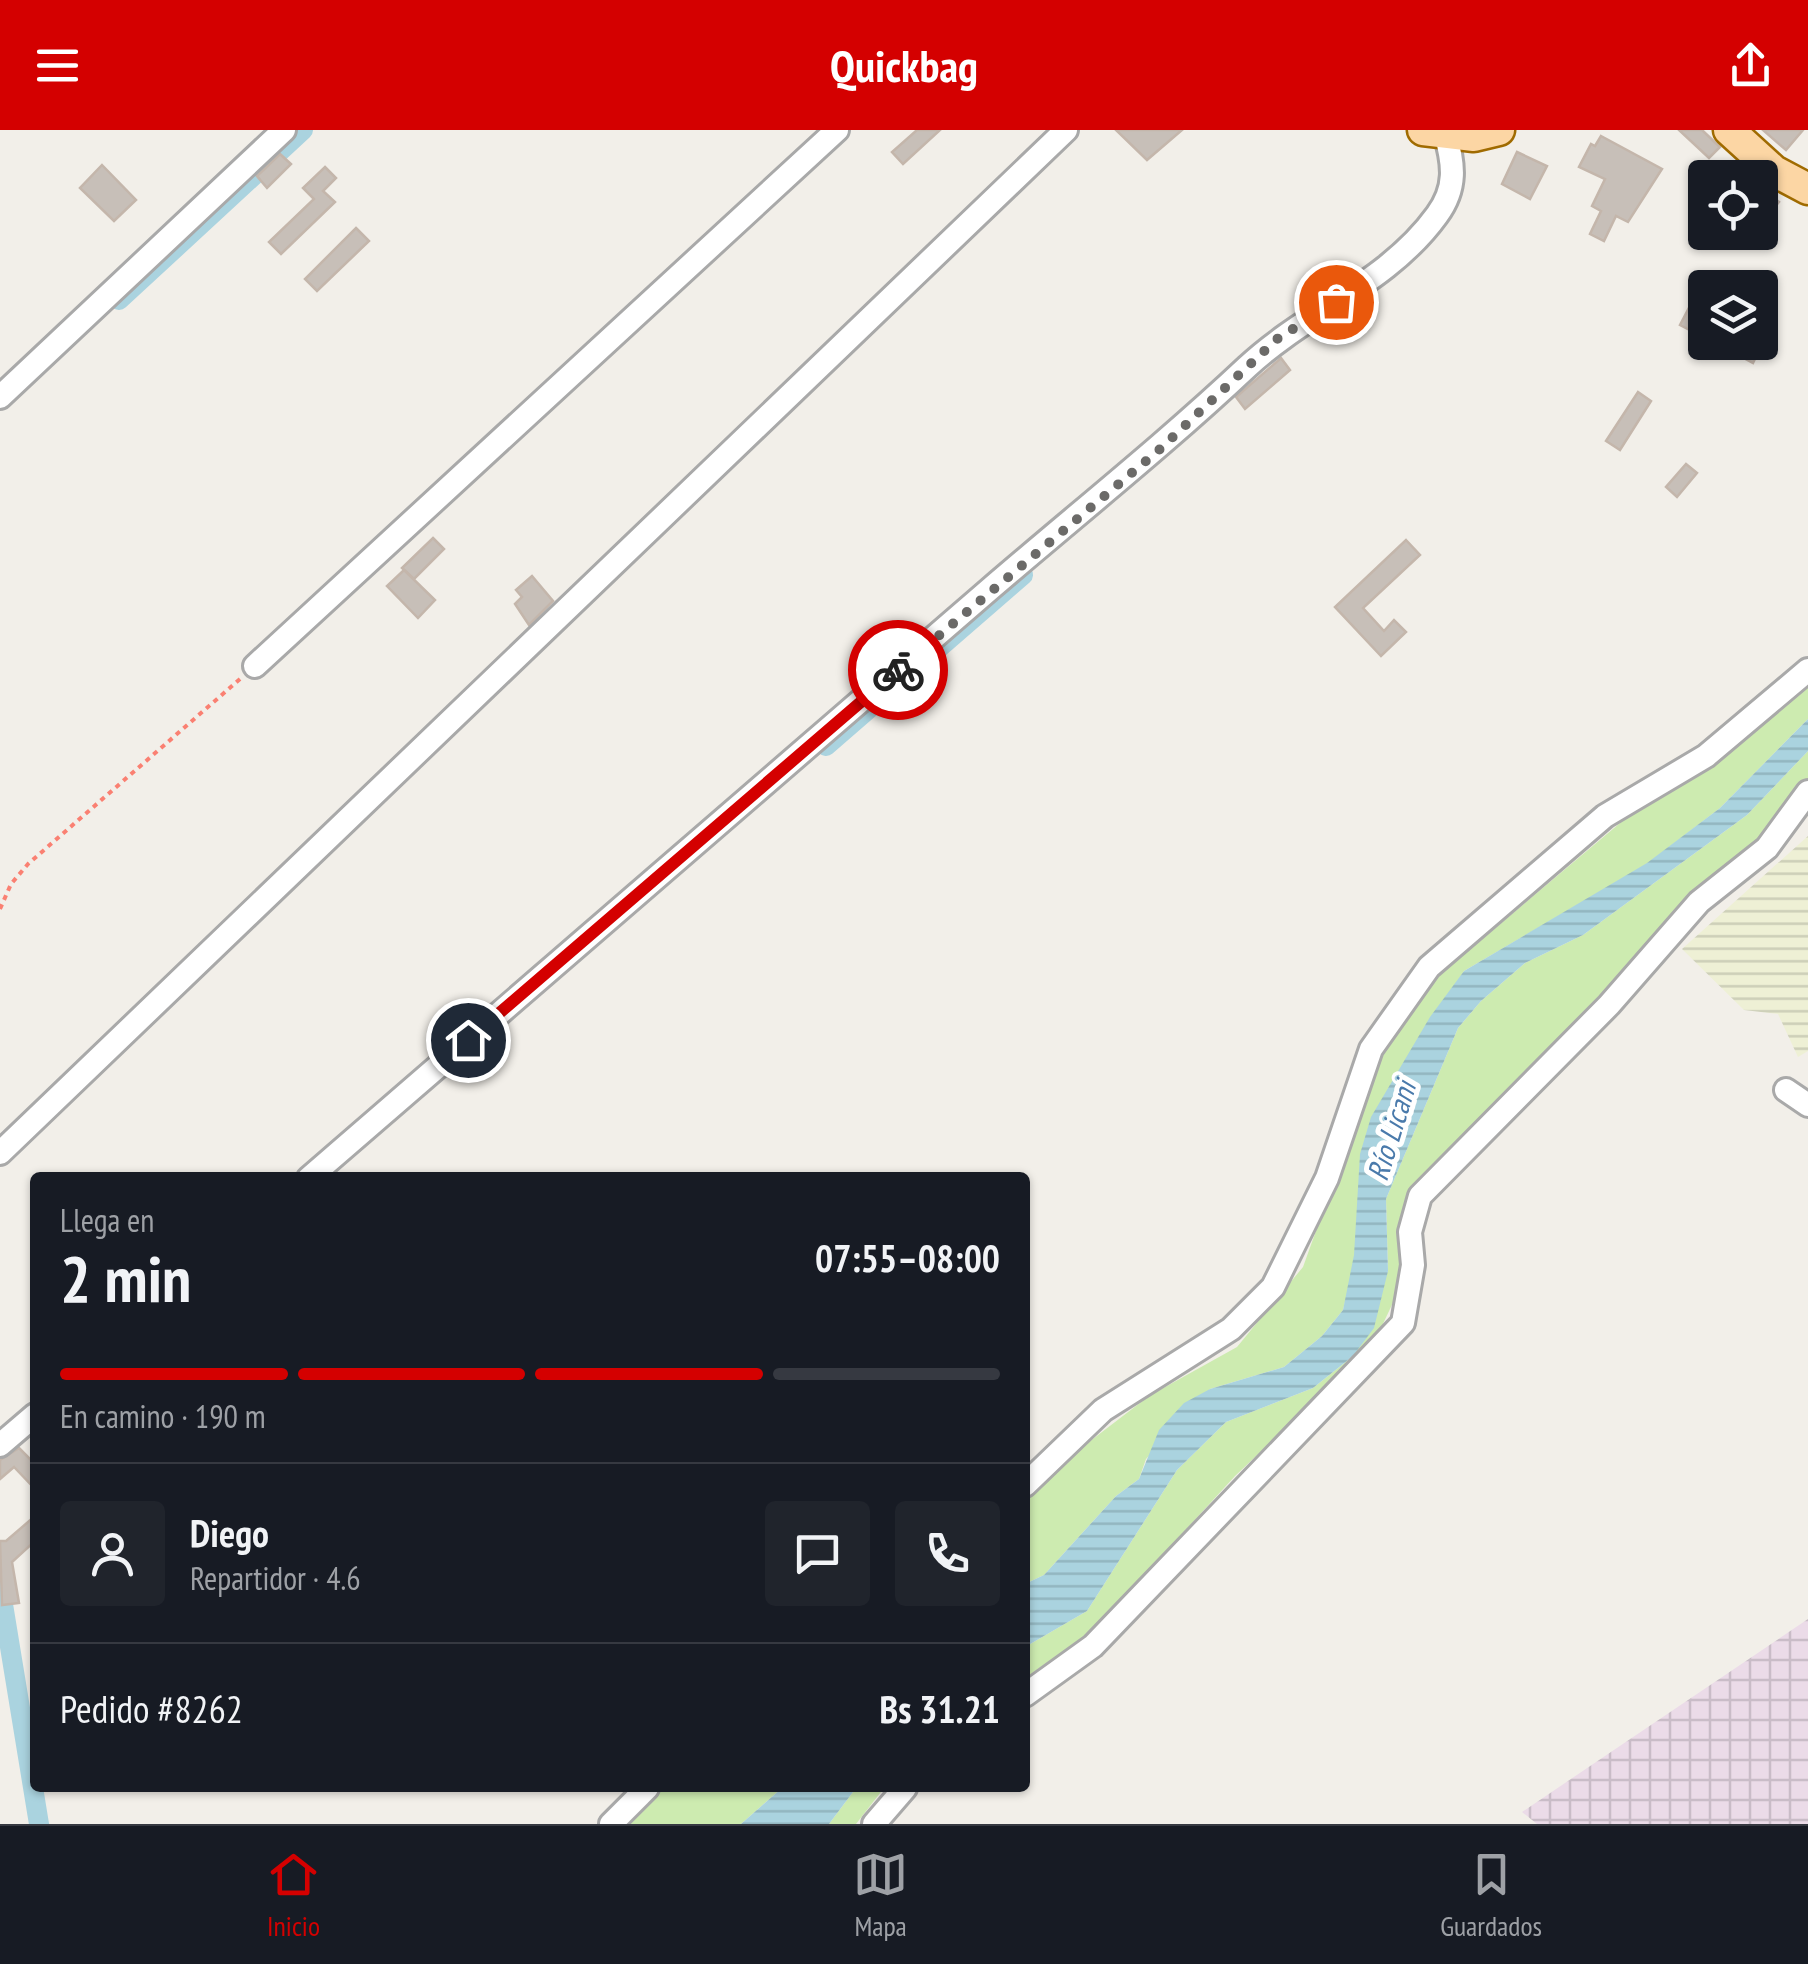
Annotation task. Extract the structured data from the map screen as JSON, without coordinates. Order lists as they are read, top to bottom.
{
  "water": ["Río Licani"],
  "page": {
    "header": "Quickbag",
    "heading": ["2 min", "Llega en", "07:55–08:00"],
    "panel": [
      "Diego",
      "Repartidor · 4.6",
      "Pedido #8262",
      "Bs 31.21"
    ],
    "bar": "En camino · 190 m",
    "tabs": ["Inicio", "Mapa", "Guardados"]
  }
}
